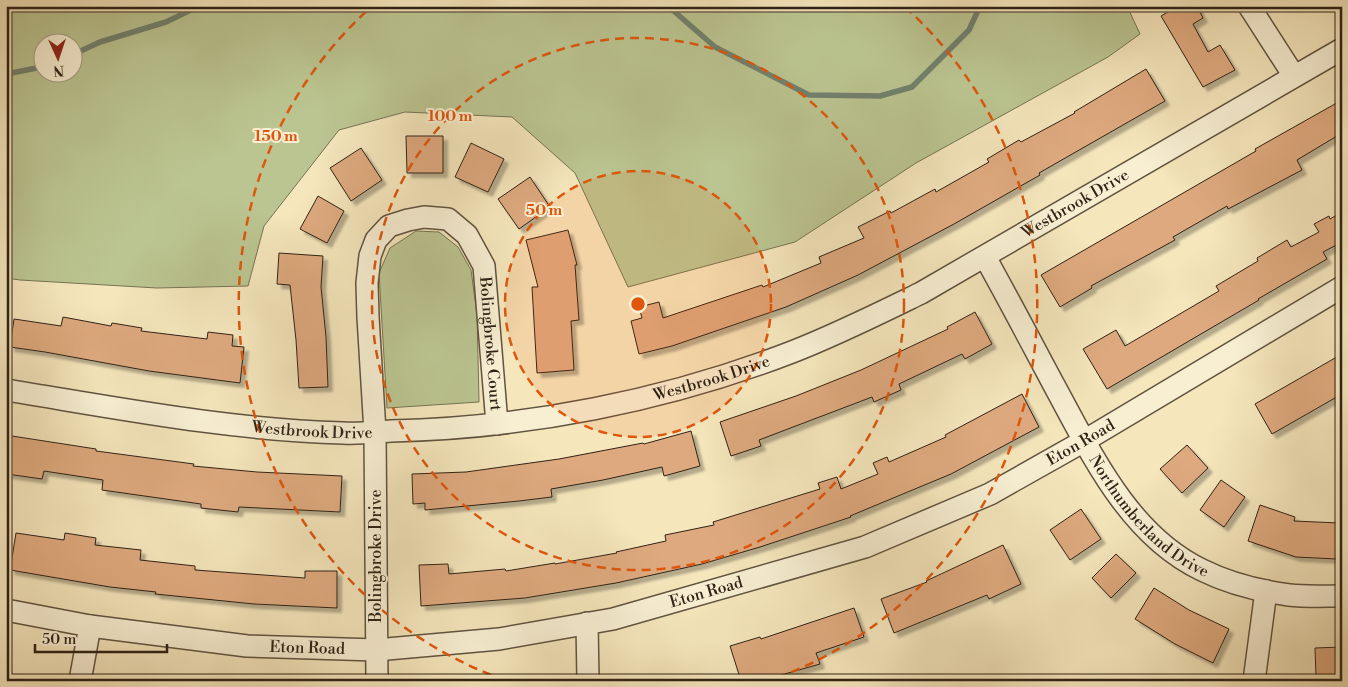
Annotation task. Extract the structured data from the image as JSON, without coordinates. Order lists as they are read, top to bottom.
{
  "streets": {
    "street": [
      "Westbrook Drive",
      "Bolingbroke Court",
      "Eton Road",
      "Northumberland Drive",
      "Bolingbroke Drive"
    ]
  },
  "crossings": [
    ["Westbrook Drive", "Bolingbroke Court"],
    ["Westbrook Drive", "Northumberland Drive"],
    ["Westbrook Drive", "Bolingbroke Drive"],
    ["Bolingbroke Court", "Bolingbroke Drive"],
    ["Eton Road", "Northumberland Drive"],
    ["Eton Road", "Bolingbroke Drive"]
  ],
  "scale_bar": "50 m",
  "north": "bottom",
  "rings": ["100 m", "150 m", "50 m"]
}
